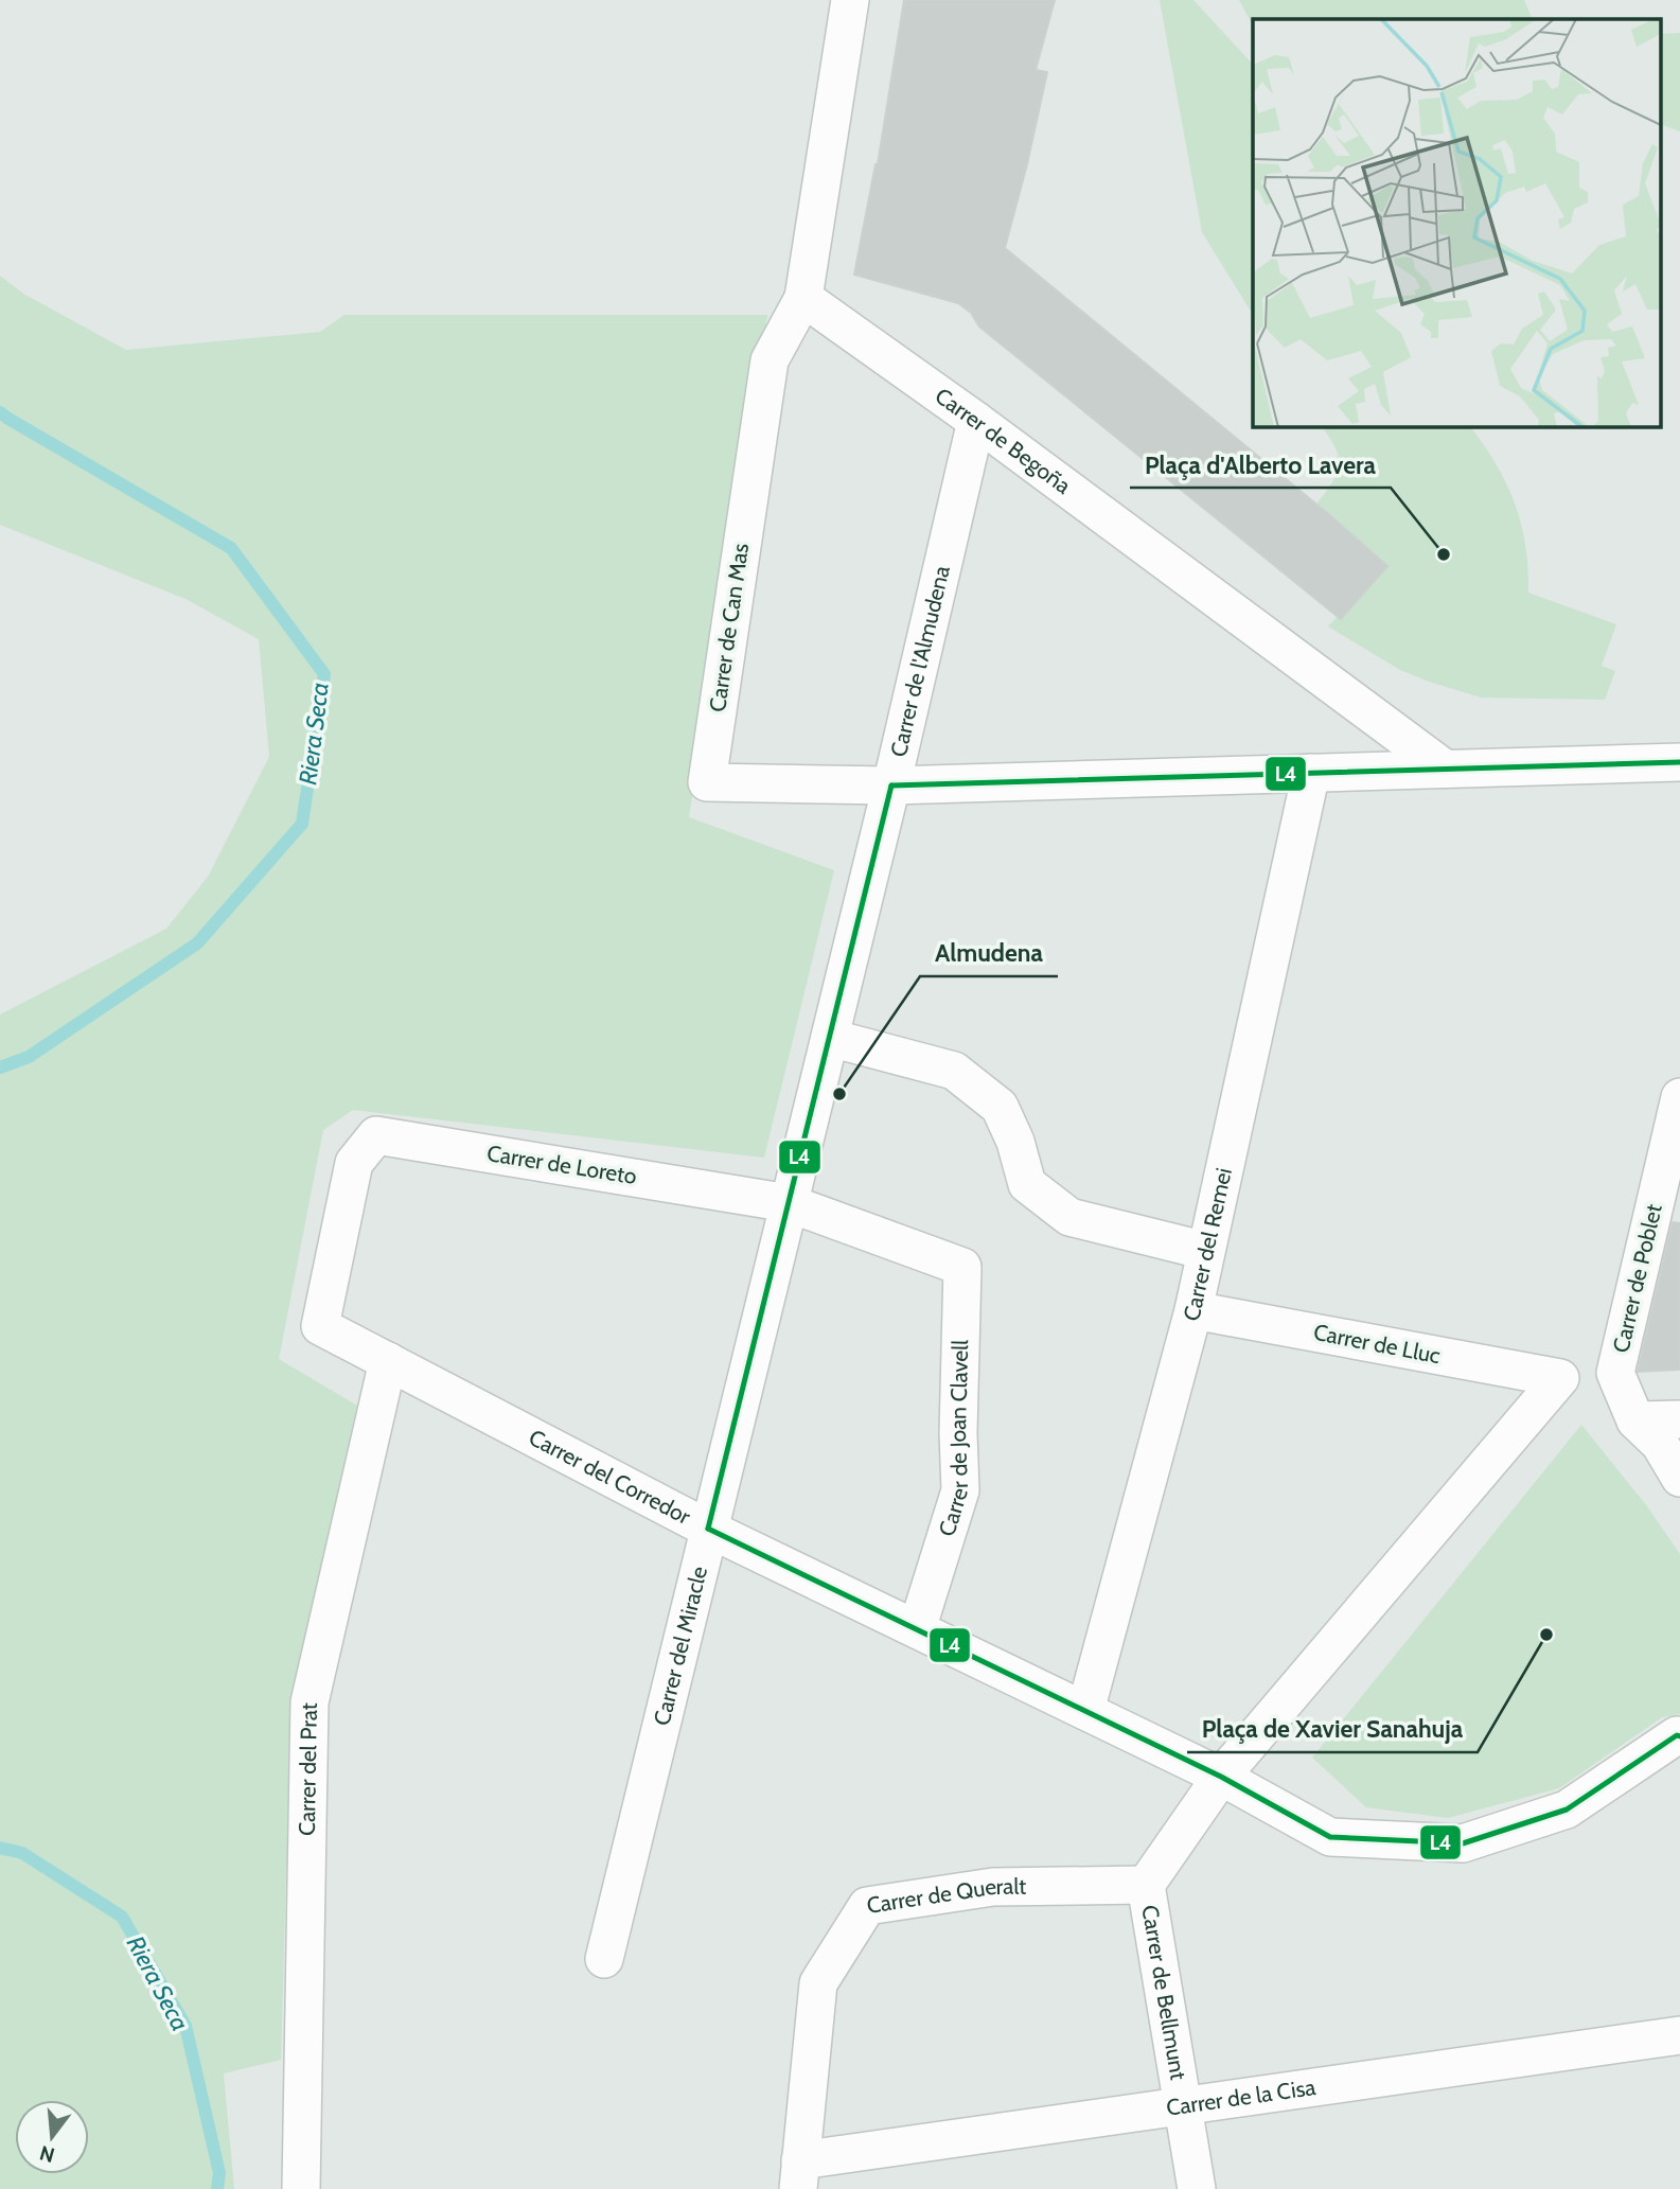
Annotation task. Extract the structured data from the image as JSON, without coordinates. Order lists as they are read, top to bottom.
{
  "streets": {
    "street": [
      "Carrer de Begoña",
      "Carrer de Can Mas",
      "Carrer de l'Almudena",
      "Carrer de Loreto",
      "Carrer del Remei",
      "Carrer de Poblet",
      "Carrer de Lluc",
      "Carrer de Joan Clavell",
      "Carrer del Corredor",
      "Carrer del Miracle",
      "Carrer del Prat",
      "Carrer de Queralt",
      "Carrer de Bellmunt",
      "Carrer de la Cisa"
    ]
  },
  "crossings": [
    ["Carrer de Begoña", "Carrer de Can Mas"],
    ["Carrer de Begoña", "Carrer de l'Almudena"],
    ["Carrer de Can Mas", "Carrer de l'Almudena"],
    ["Carrer de l'Almudena", "Carrer de Loreto"],
    ["Carrer de l'Almudena", "Carrer del Miracle"],
    ["Carrer de Loreto", "Carrer de Joan Clavell"],
    ["Carrer de Loreto", "Carrer del Corredor"],
    ["Carrer de Loreto", "Carrer del Miracle"],
    ["Carrer del Remei", "Carrer de Lluc"],
    ["Carrer del Remei", "Carrer del Corredor"],
    ["Carrer de Lluc", "Carrer del Corredor"],
    ["Carrer de Joan Clavell", "Carrer del Corredor"],
    ["Carrer del Corredor", "Carrer del Miracle"],
    ["Carrer del Corredor", "Carrer del Prat"],
    ["Carrer de Queralt", "Carrer de Bellmunt"],
    ["Carrer de Queralt", "Carrer de la Cisa"],
    ["Carrer de Bellmunt", "Carrer de la Cisa"]
  ],
  "water": ["Riera Seca"],
  "places": ["Plaça d'Alberto Lavera", "Almudena", "Plaça de Xavier Sanahuja"],
  "lines": ["transit line L4"],
  "north": "bottom"
}
